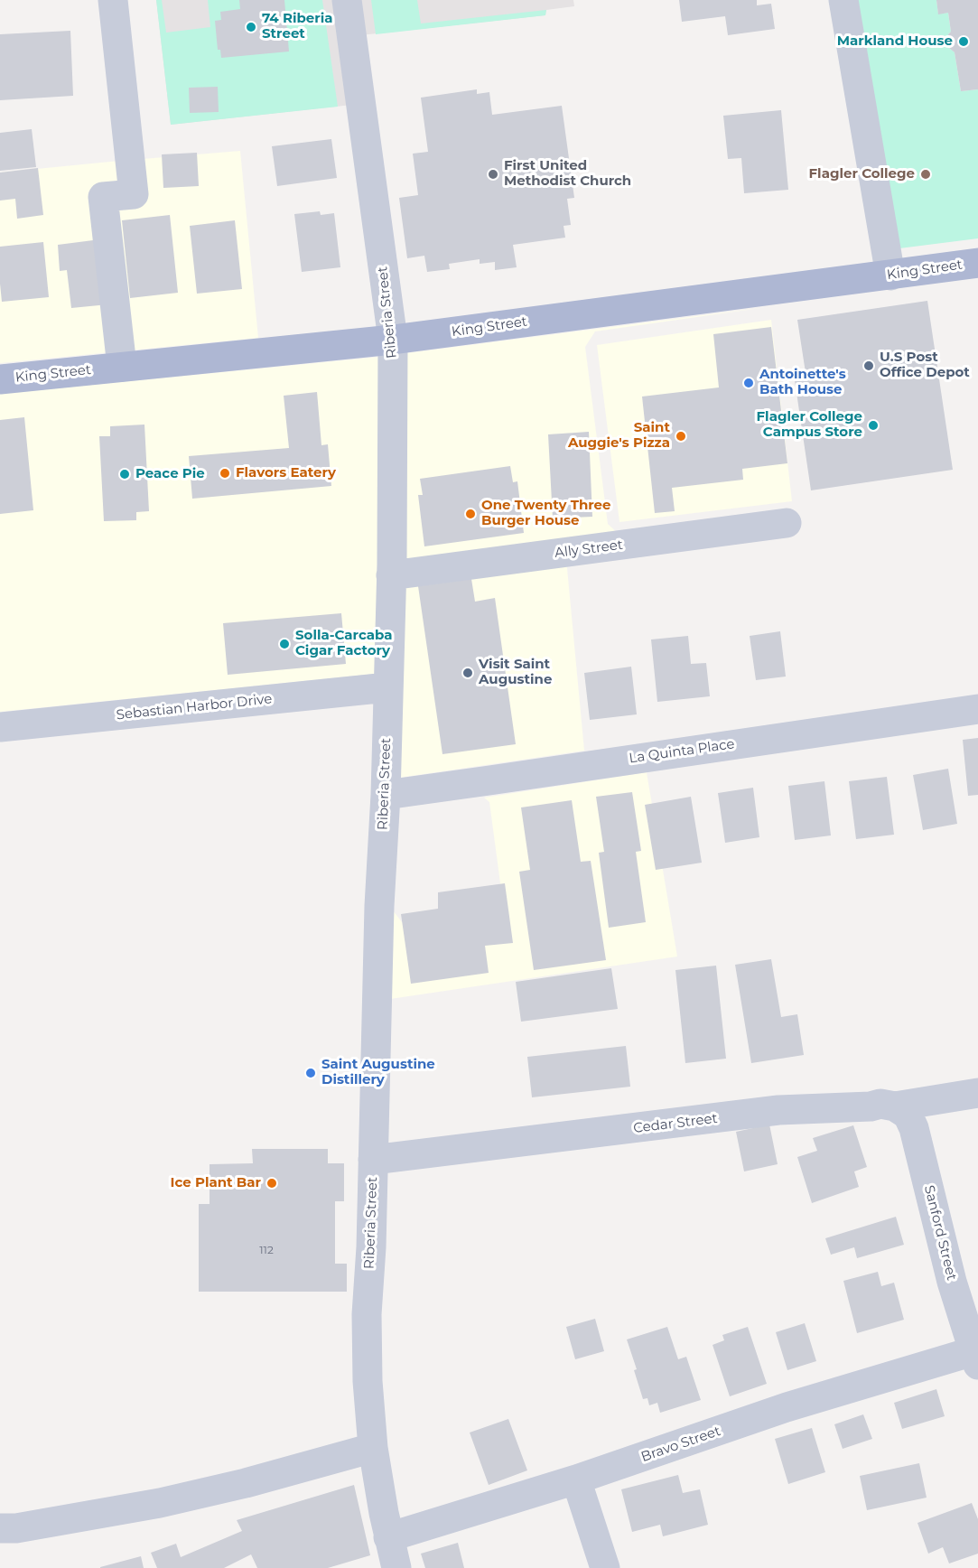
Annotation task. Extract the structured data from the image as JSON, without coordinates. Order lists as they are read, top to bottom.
{
  "streets": {
    "main road": ["King Street"],
    "street": [
      "Riberia Street",
      "Ally Street",
      "Sebastian Harbor Drive",
      "La Quinta Place",
      "Cedar Street",
      "Sanford Street",
      "Bravo Street"
    ]
  },
  "crossings": [
    ["King Street", "Riberia Street"],
    ["Riberia Street", "Ally Street"],
    ["Riberia Street", "Sebastian Harbor Drive"],
    ["Riberia Street", "La Quinta Place"],
    ["Riberia Street", "Cedar Street"],
    ["Riberia Street", "Bravo Street"],
    ["Cedar Street", "Sanford Street"],
    ["Sanford Street", "Bravo Street"]
  ],
  "places": [
    "74 Riberia Street",
    "Markland House",
    "First United Methodist Church",
    "Flagler College",
    "U.S Post Office Depot",
    "Antoinette's Bath House",
    "Flagler College Campus Store",
    "Saint Auggie's Pizza",
    "Flavors Eatery",
    "Peace Pie",
    "One Twenty Three Burger House",
    "Solla-Carcaba Cigar Factory",
    "Visit Saint Augustine",
    "Saint Augustine Distillery",
    "Ice Plant Bar"
  ],
  "house_numbers": ["112"]
}
